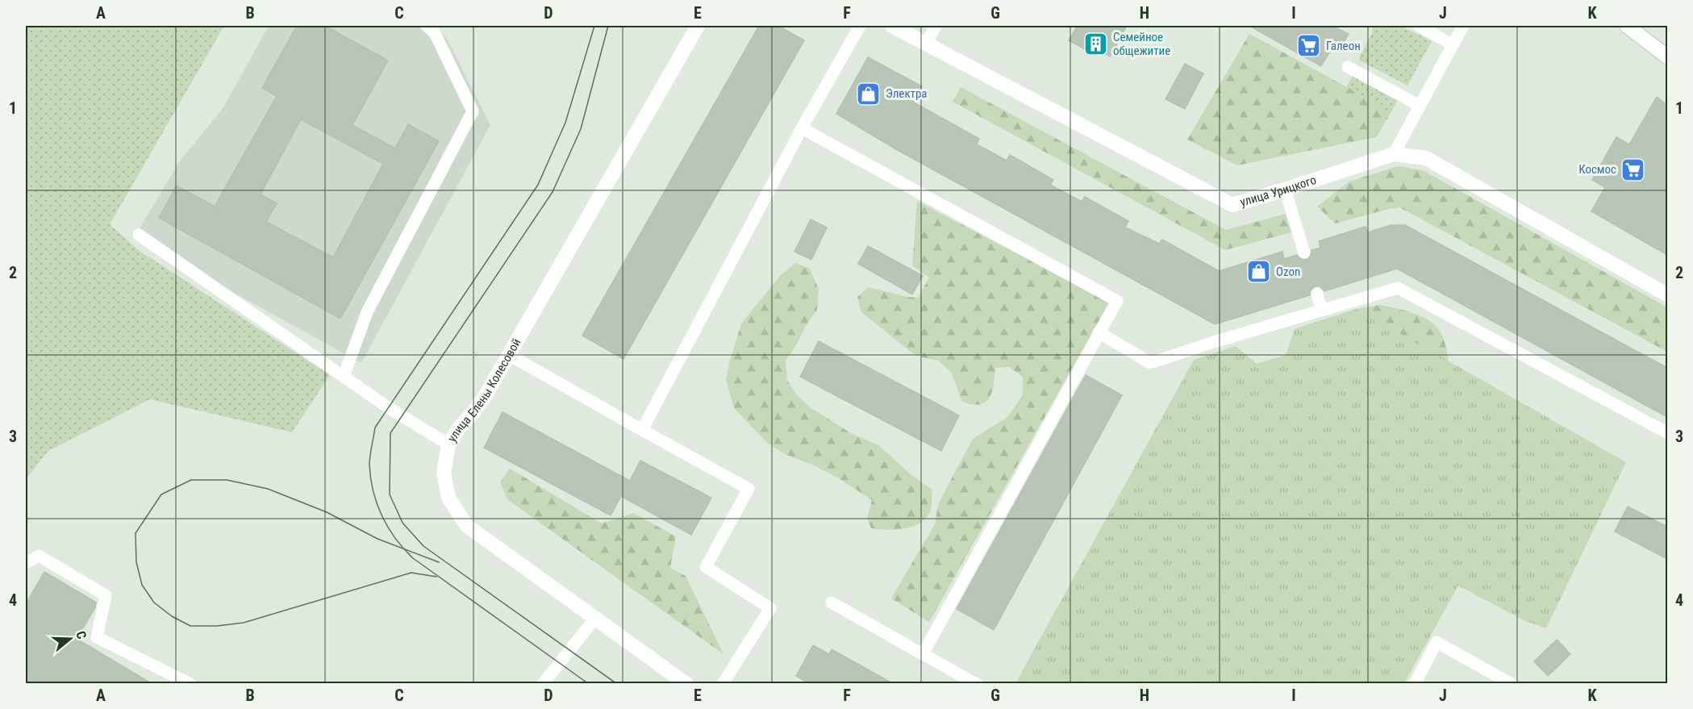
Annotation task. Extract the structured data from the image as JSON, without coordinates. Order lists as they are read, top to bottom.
{
  "streets": {
    "street": ["улица Урицкого", "улица Елены Колесовой"]
  },
  "places": {
    "building": ["Семейное общежитие"],
    "supermarket": ["Галеон", "Космос"],
    "shop": ["Электра", "Ozon"]
  },
  "north": "right",
  "grid": {
    "columns": [
      "A",
      "B",
      "C",
      "D",
      "E",
      "F",
      "G",
      "H",
      "I",
      "J",
      "K"
    ],
    "rows": [
      "1",
      "2",
      "3",
      "4"
    ]
  }
}
